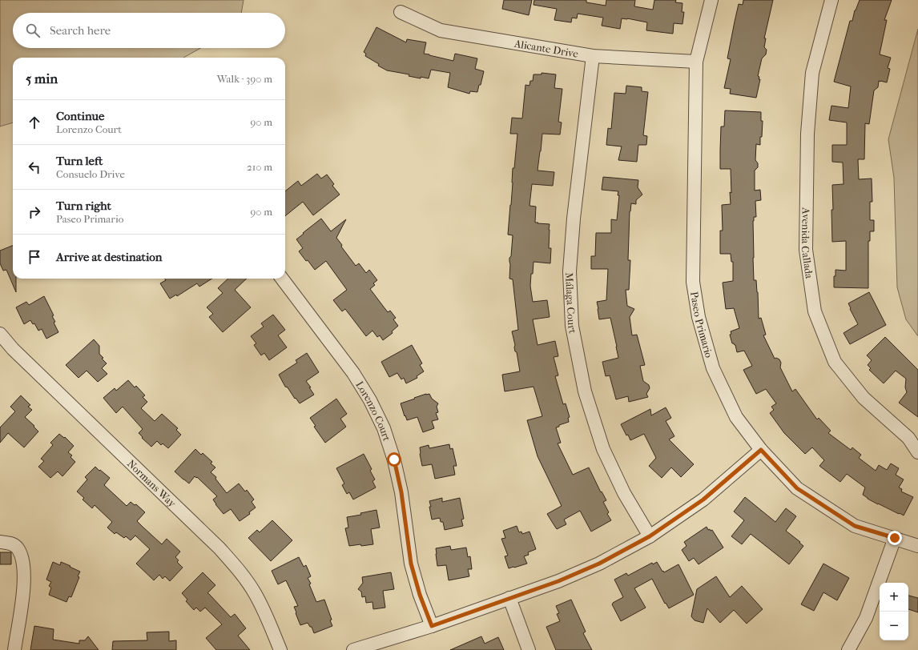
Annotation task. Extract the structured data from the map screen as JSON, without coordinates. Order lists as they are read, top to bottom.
{
  "streets": {
    "street": [
      "Alicante Drive",
      "Avenida Callada",
      "Málaga Court",
      "Paseo Primario",
      "Lorenzo Court",
      "Normans Way"
    ]
  },
  "crossings": [
    ["Alicante Drive", "Málaga Court"],
    ["Alicante Drive", "Paseo Primario"]
  ],
  "page": {
    "search": "Search here",
    "heading": ["5 min", "Walk · 390 m"],
    "list": [
      ["Continue", "Lorenzo Court", "90 m"],
      ["Turn left", "Consuelo Drive", "210 m"],
      ["Turn right", "Paseo Primario", "90 m"],
      "Arrive at destination"
    ],
    "map_buttons": ["+", "−"]
  }
}
